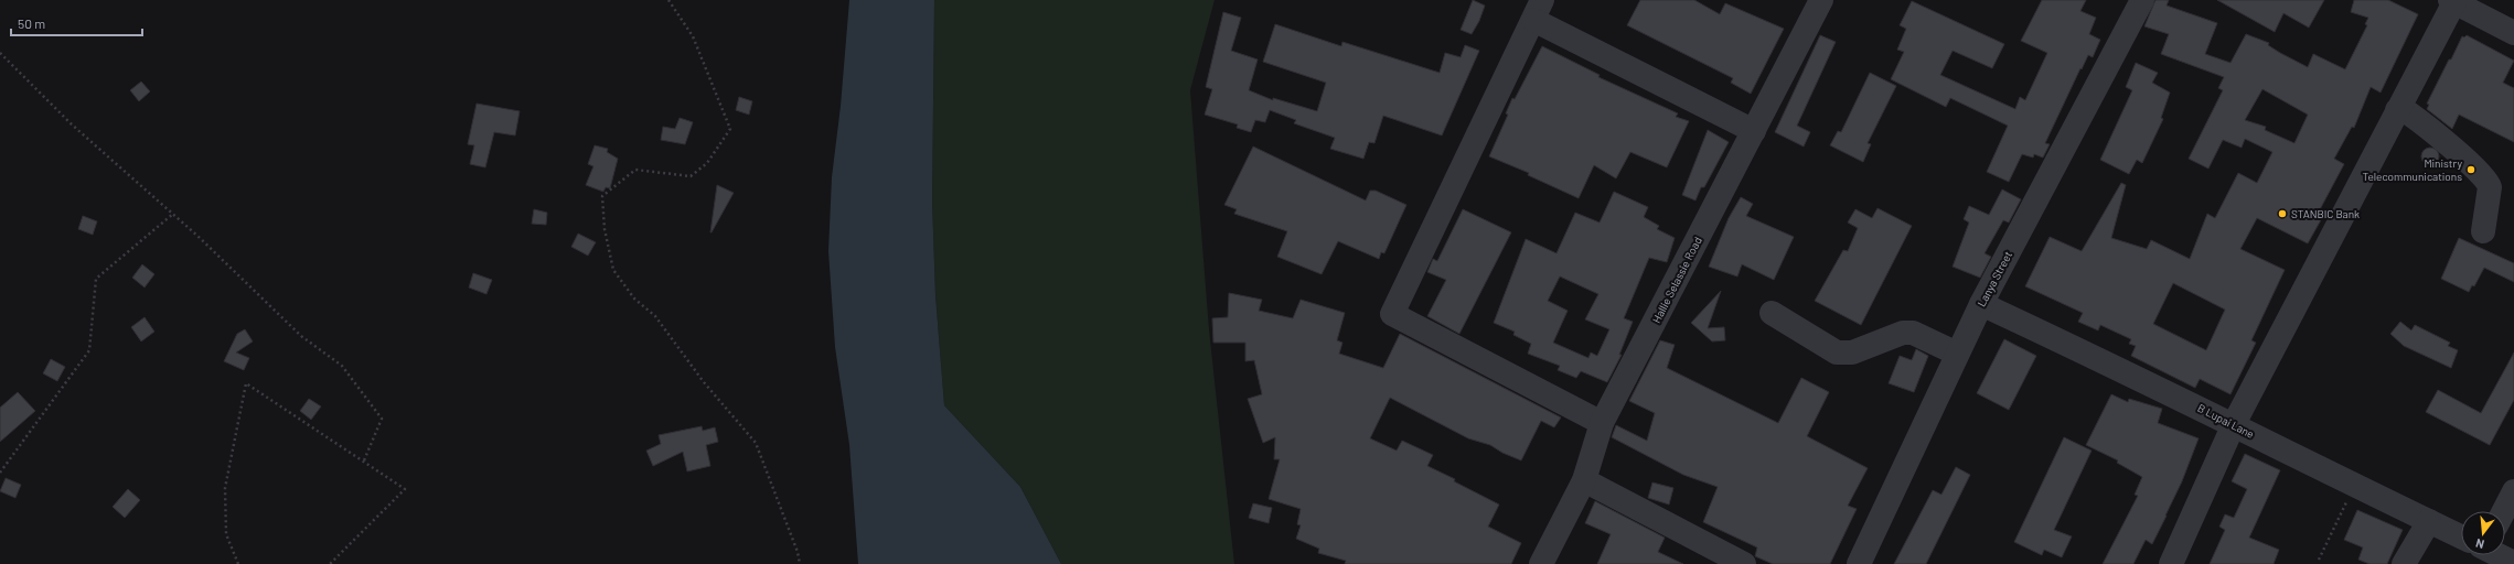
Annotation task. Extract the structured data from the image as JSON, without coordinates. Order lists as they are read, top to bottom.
{
  "streets": {
    "street": ["Lanya Street", "Hallie Selassie Road", "B Lupai Lane"]
  },
  "crossings": [
    ["Lanya Street", "B Lupai Lane"]
  ],
  "places": ["Ministry Telecommunications", "STANBIC Bank"],
  "scale_bar": "50 m",
  "north": "bottom"
}
